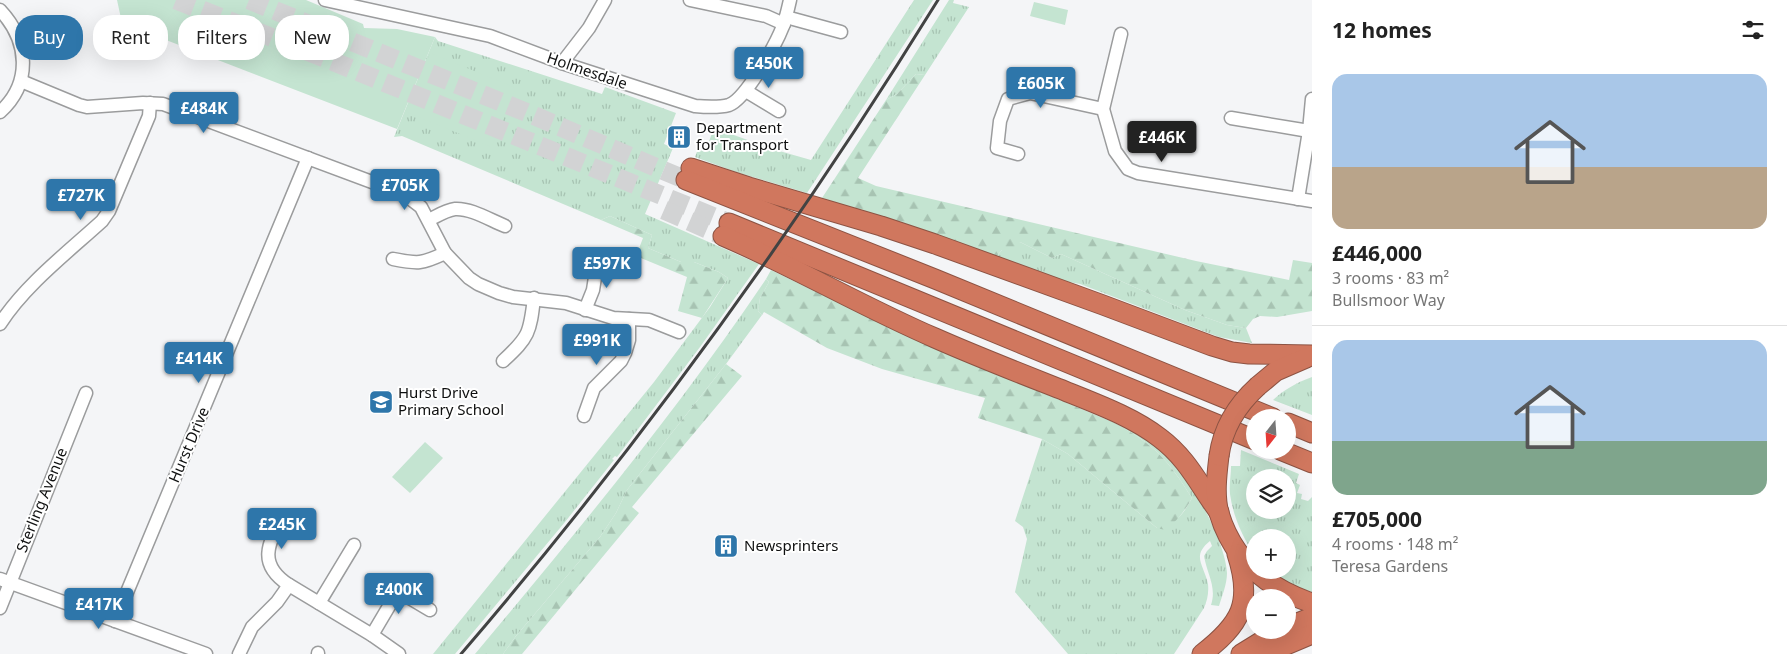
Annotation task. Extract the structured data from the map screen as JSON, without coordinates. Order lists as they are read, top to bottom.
{
  "streets": {
    "street": ["Holmesdale", "Hurst Drive", "Sterling Avenue"]
  },
  "places": {
    "building": ["Department for Transport", "Newsprinters"],
    "school or university": ["Hurst Drive Primary School"]
  },
  "north": "bottom",
  "page": {
    "heading": "12 homes",
    "chip": [
      "Buy",
      "Rent",
      "Filters",
      "New"
    ],
    "price": [
      "£450K",
      "£605K",
      "£484K",
      "£446K",
      "£705K",
      "£727K",
      "£597K",
      "£991K",
      "£414K",
      "£245K",
      "£400K",
      "£417K"
    ],
    "list": [
      {
        "name": "£446,000",
        "note": "3 rooms · 83 m² · Bullsmoor Way"
      },
      {
        "name": "£705,000",
        "note": "4 rooms · 148 m² · Teresa Gardens"
      }
    ],
    "map_buttons": ["+", "−"]
  }
}
